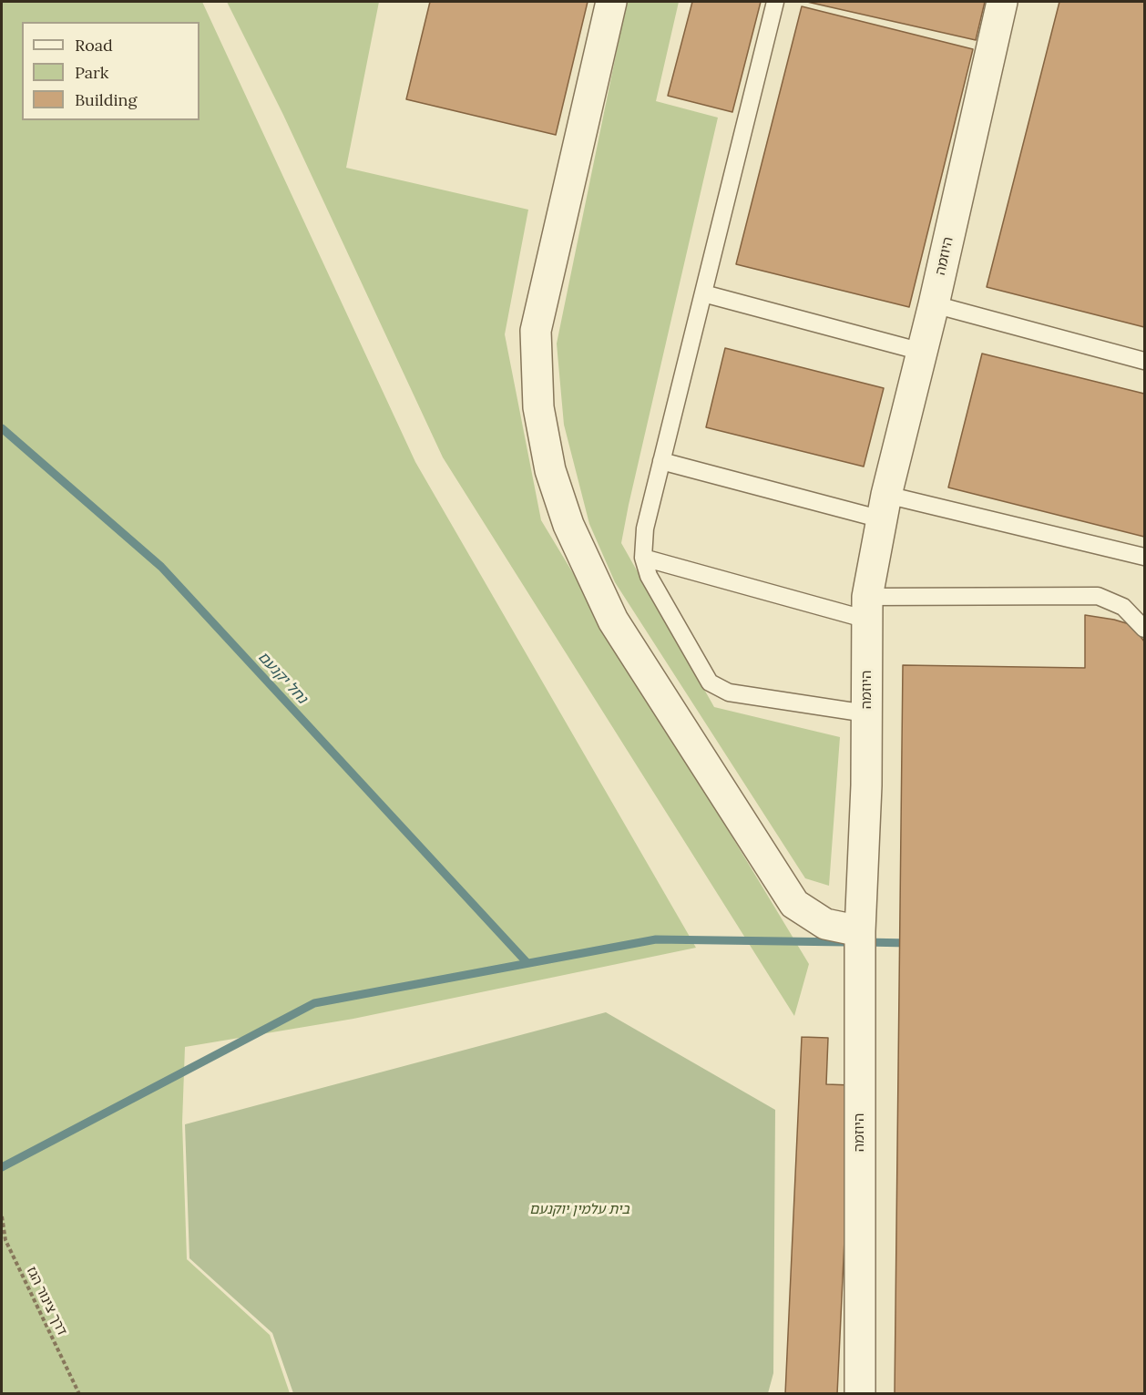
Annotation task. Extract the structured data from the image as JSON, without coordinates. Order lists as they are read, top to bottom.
{
  "streets": {
    "street": ["היוזמה"],
    "path": ["דרך צינור הגז"]
  },
  "water": ["נחל יקנעם"],
  "parks": ["בית עלמין יוקנעם"],
  "legend": ["Road", "Park", "Building"]
}
